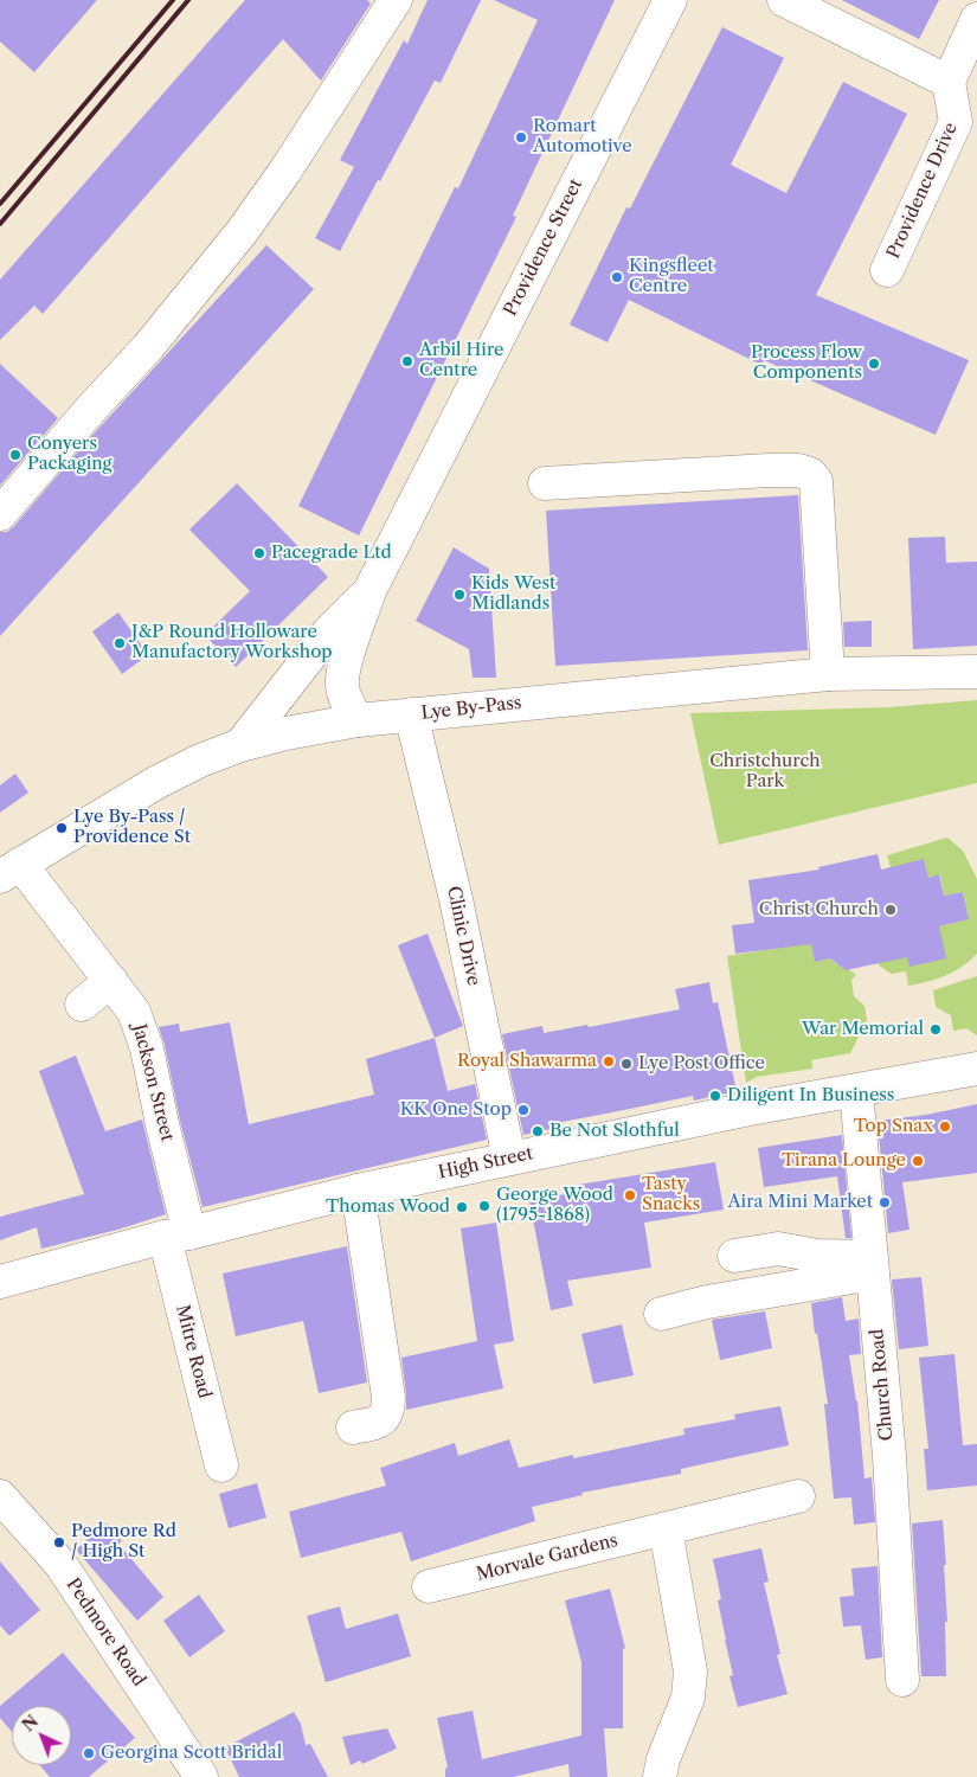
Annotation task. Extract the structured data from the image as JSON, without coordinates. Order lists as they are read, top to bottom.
{
  "streets": {
    "main road": [
      "Providence Drive",
      "Providence Street",
      "Lye By-Pass",
      "Clinic Drive",
      "Jackson Street",
      "High Street",
      "Mitre Road",
      "Church Road",
      "Morvale Gardens",
      "Pedmore Road"
    ]
  },
  "crossings": [
    ["Providence Street", "Lye By-Pass"],
    ["Lye By-Pass", "Clinic Drive"],
    ["Lye By-Pass", "Jackson Street"],
    ["Clinic Drive", "High Street"],
    ["Jackson Street", "High Street"],
    ["Jackson Street", "Mitre Road"],
    ["High Street", "Mitre Road"],
    ["High Street", "Church Road"]
  ],
  "parks": ["Christchurch Park"],
  "places": [
    "Romart Automotive",
    "Kingsfleet Centre",
    "Arbil Hire Centre",
    "Process Flow Components",
    "Conyers Packaging",
    "Pacegrade Ltd",
    "Kids West Midlands",
    "J&P Round Holloware Manufactory Workshop",
    "Lye By-Pass / Providence St",
    "Christ Church",
    "War Memorial",
    "Royal Shawarma",
    "Lye Post Office",
    "Diligent In Business",
    "KK One Stop",
    "Top Snax",
    "Be Not Slothful",
    "Tirana Lounge",
    "Tasty Snacks",
    "Aira Mini Market",
    "George Wood (1795-1868)",
    "Thomas Wood",
    "Pedmore Rd / High St",
    "Georgina Scott Bridal"
  ],
  "north": "top left"
}
